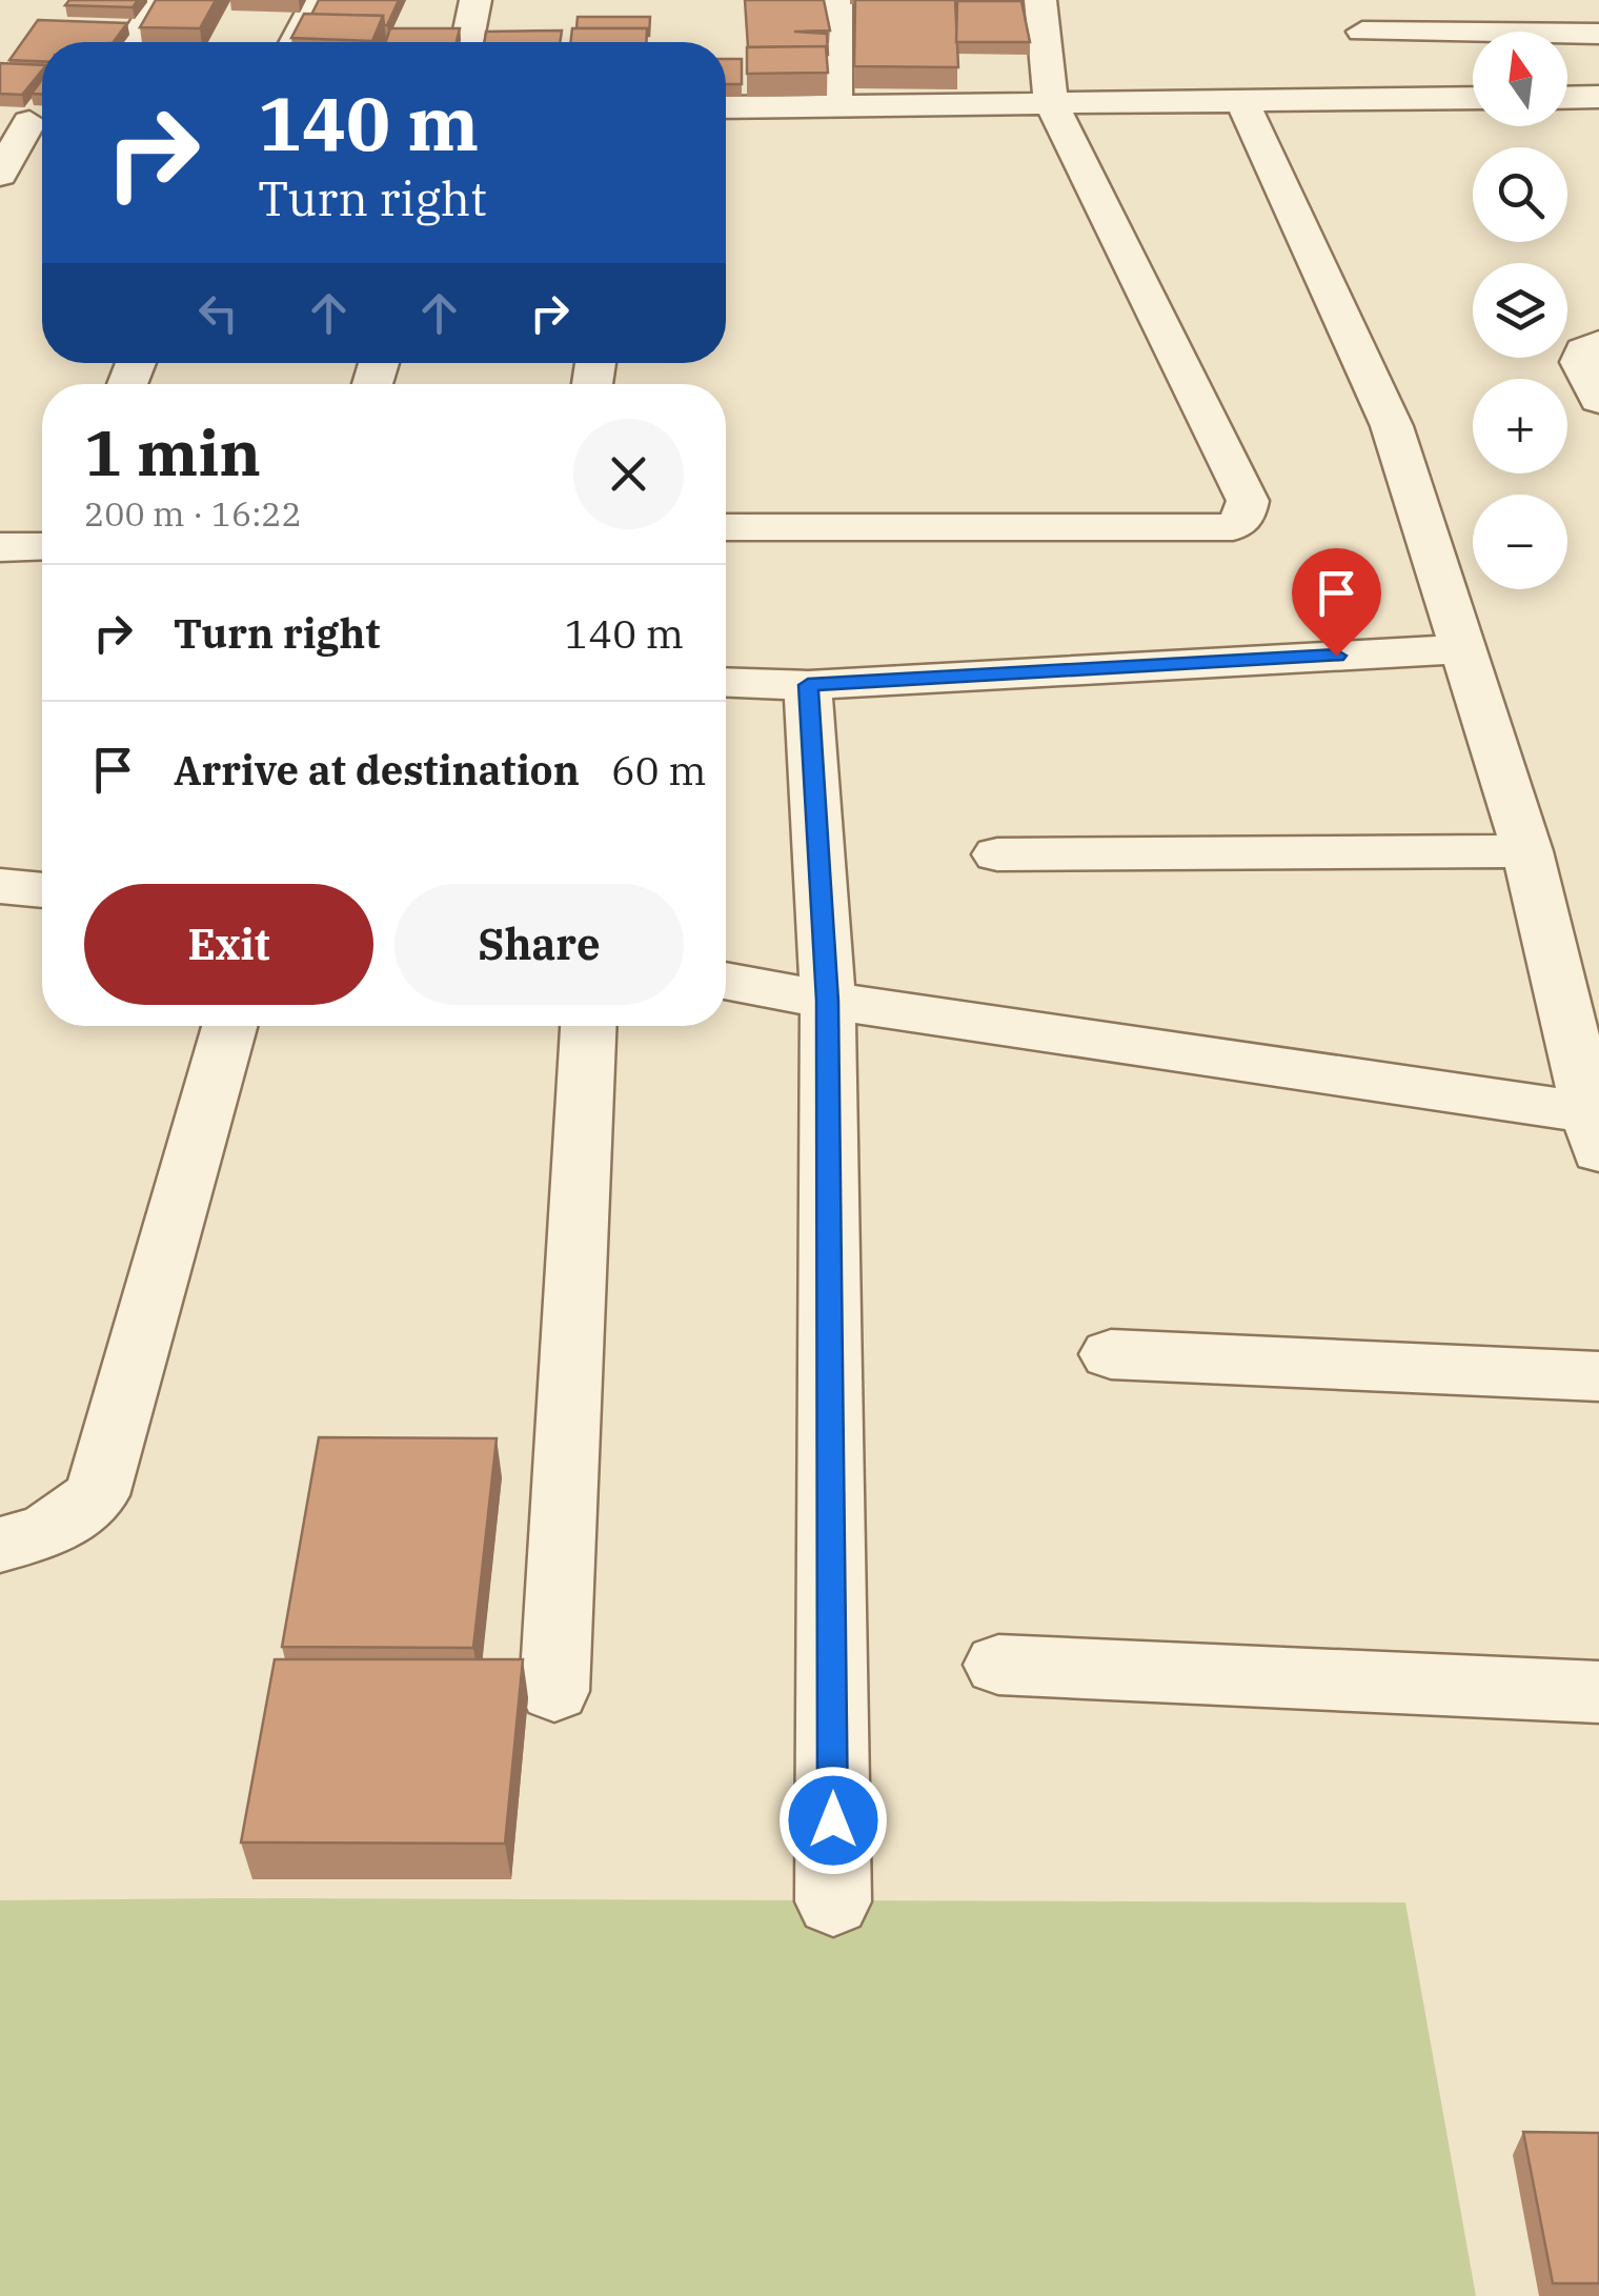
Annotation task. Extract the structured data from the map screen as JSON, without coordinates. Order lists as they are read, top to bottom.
{
  "north": "top",
  "page": {
    "map_buttons": ["+", "−"],
    "turn": ["140 m", "Turn right"],
    "heading": ["1 min", "200 m · 16:22"],
    "list": [
      {
        "name": "Turn right",
        "value": "140 m"
      },
      {
        "name": "Arrive at destination",
        "value": "60 m"
      }
    ],
    "buttons": ["Exit", "Share"]
  }
}
